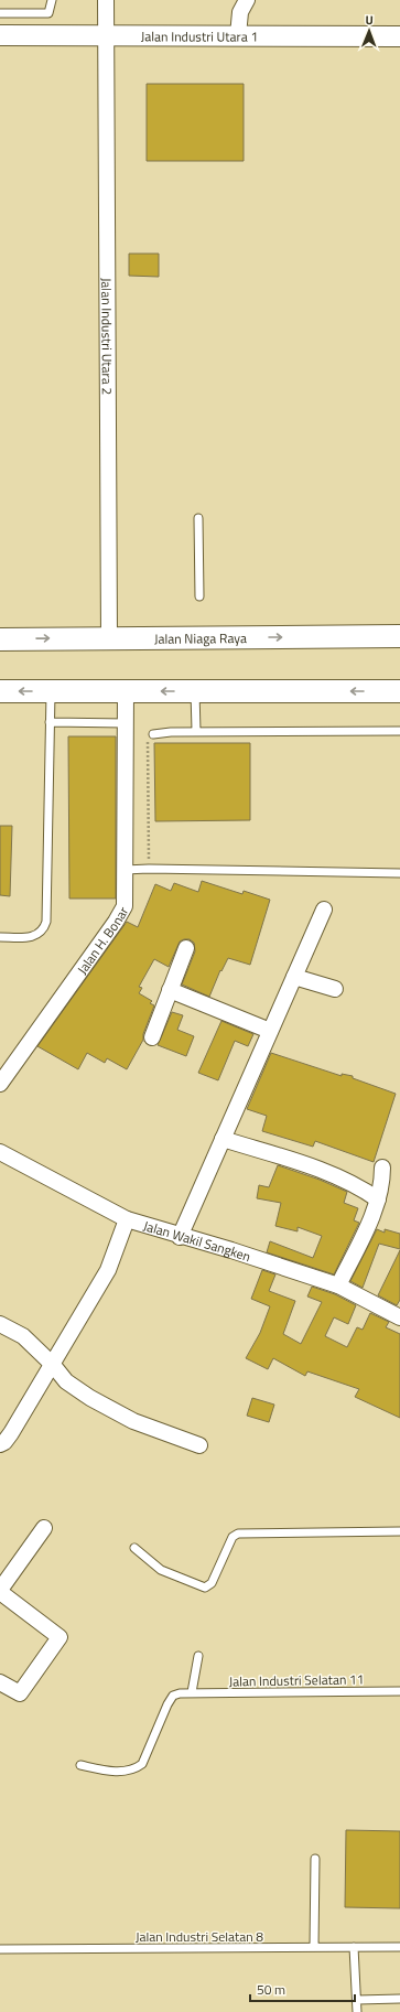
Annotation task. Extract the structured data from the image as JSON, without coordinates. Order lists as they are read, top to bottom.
{
  "streets": {
    "main road": ["Jalan Niaga Raya"],
    "street": [
      "Jalan Industri Utara 1",
      "Jalan Industri Utara 2",
      "Jalan H. Bonar",
      "Jalan Wakil Sangken"
    ],
    "lane": ["Jalan Industri Selatan 11", "Jalan Industri Selatan 8"]
  },
  "crossings": [
    ["Jalan Industri Utara 1", "Jalan Industri Utara 2"],
    ["Jalan Industri Utara 2", "Jalan Niaga Raya"]
  ],
  "scale_bar": "50 m",
  "north": "top"
}
